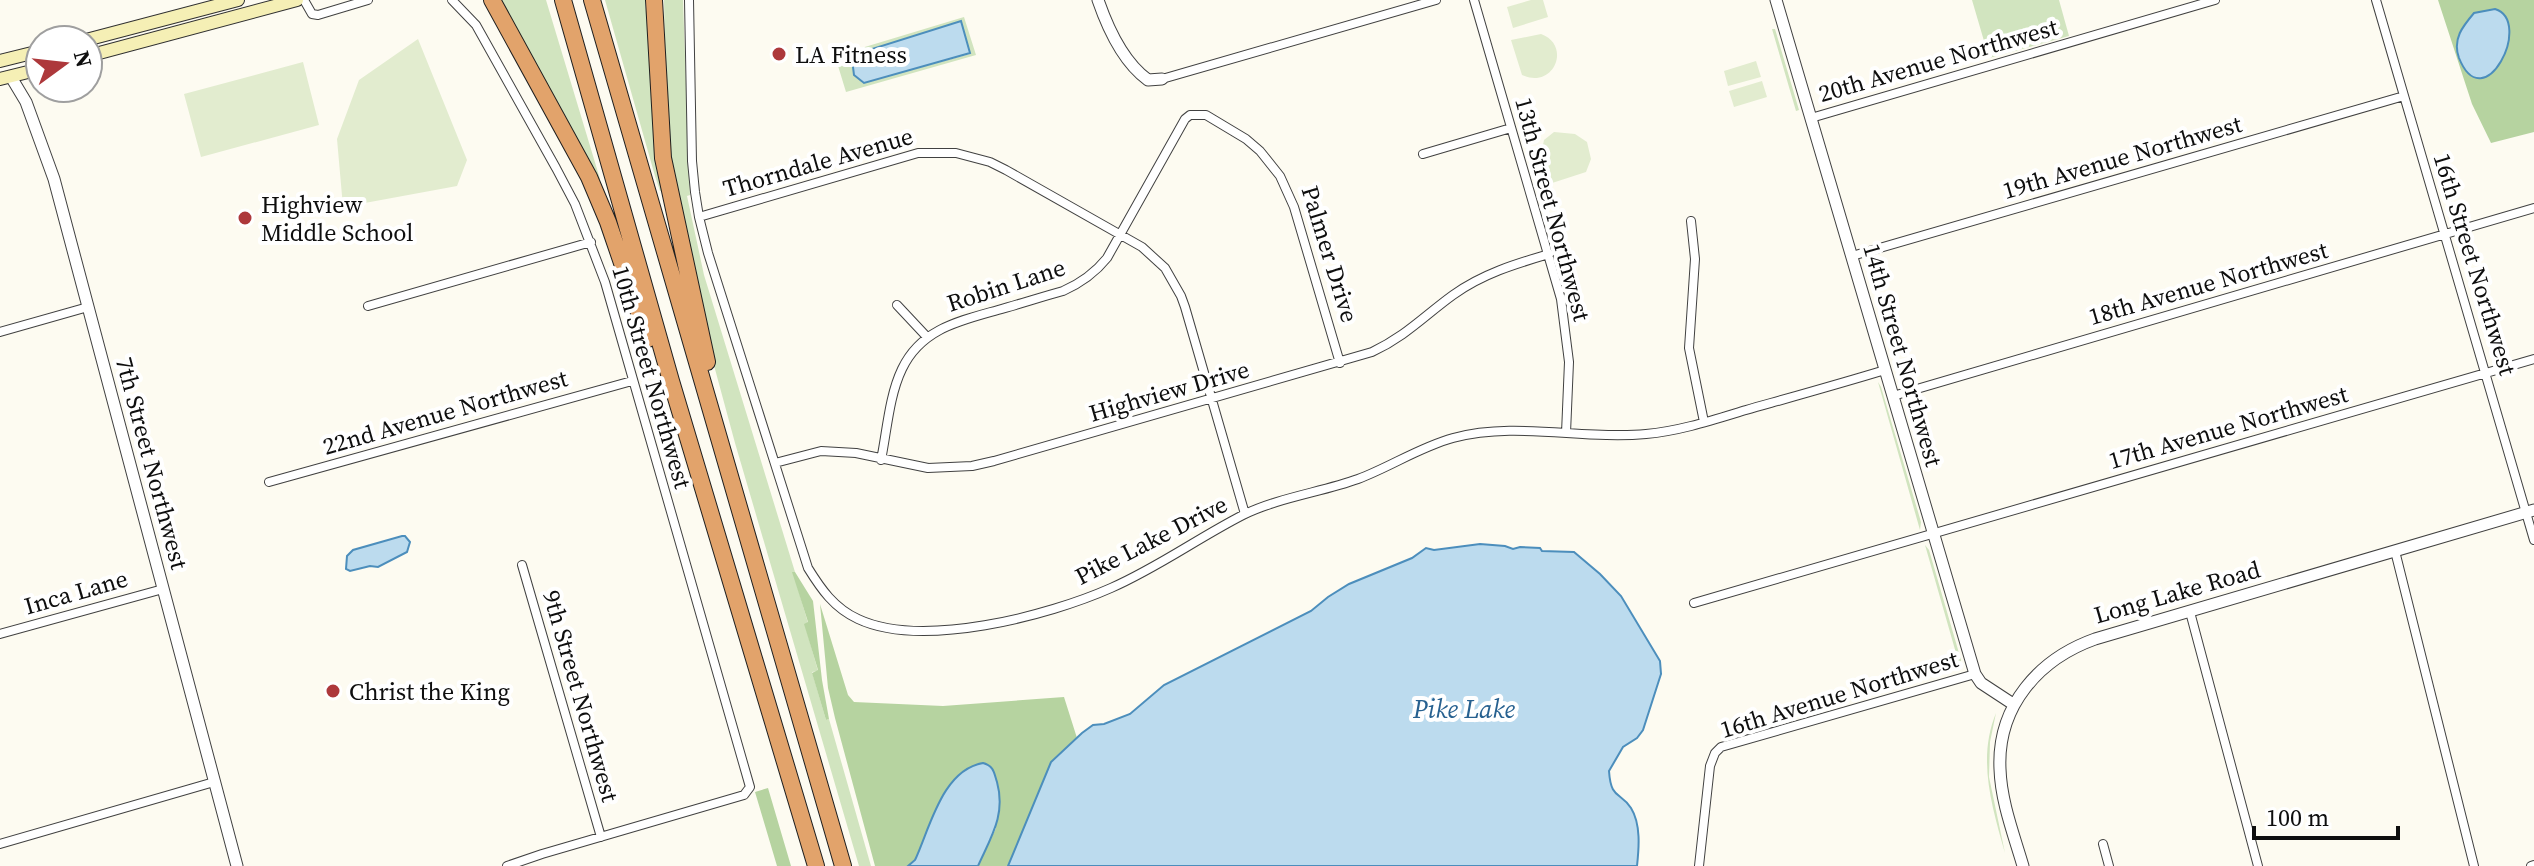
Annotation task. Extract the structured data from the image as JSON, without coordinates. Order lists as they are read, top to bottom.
{
  "streets": {
    "street": [
      "20th Avenue Northwest",
      "19th Avenue Northwest",
      "Thorndale Avenue",
      "13th Street Northwest",
      "Palmer Drive",
      "16th Street Northwest",
      "18th Avenue Northwest",
      "Robin Lane",
      "14th Street Northwest",
      "10th Street Northwest",
      "Highview Drive",
      "22nd Avenue Northwest",
      "17th Avenue Northwest",
      "7th Street Northwest",
      "Pike Lake Drive",
      "Inca Lane",
      "Long Lake Road",
      "16th Avenue Northwest",
      "9th Street Northwest"
    ]
  },
  "crossings": [
    ["20th Avenue Northwest", "14th Street Northwest"],
    ["19th Avenue Northwest", "16th Street Northwest"],
    ["19th Avenue Northwest", "14th Street Northwest"],
    ["Thorndale Avenue", "Robin Lane"],
    ["Thorndale Avenue", "Highview Drive"],
    ["Thorndale Avenue", "Pike Lake Drive"],
    ["13th Street Northwest", "Highview Drive"],
    ["13th Street Northwest", "Pike Lake Drive"],
    ["Palmer Drive", "Robin Lane"],
    ["Palmer Drive", "Highview Drive"],
    ["16th Street Northwest", "18th Avenue Northwest"],
    ["16th Street Northwest", "17th Avenue Northwest"],
    ["16th Street Northwest", "Long Lake Road"],
    ["18th Avenue Northwest", "14th Street Northwest"],
    ["Robin Lane", "Highview Drive"],
    ["14th Street Northwest", "17th Avenue Northwest"],
    ["14th Street Northwest", "Pike Lake Drive"],
    ["14th Street Northwest", "16th Avenue Northwest"],
    ["10th Street Northwest", "22nd Avenue Northwest"],
    ["10th Street Northwest", "9th Street Northwest"],
    ["Highview Drive", "Pike Lake Drive"],
    ["7th Street Northwest", "Inca Lane"]
  ],
  "water": ["Pike Lake"],
  "places": ["LA Fitness", "Highview Middle School", "Christ the King"],
  "scale_bar": "100 m",
  "north": "right"
}
